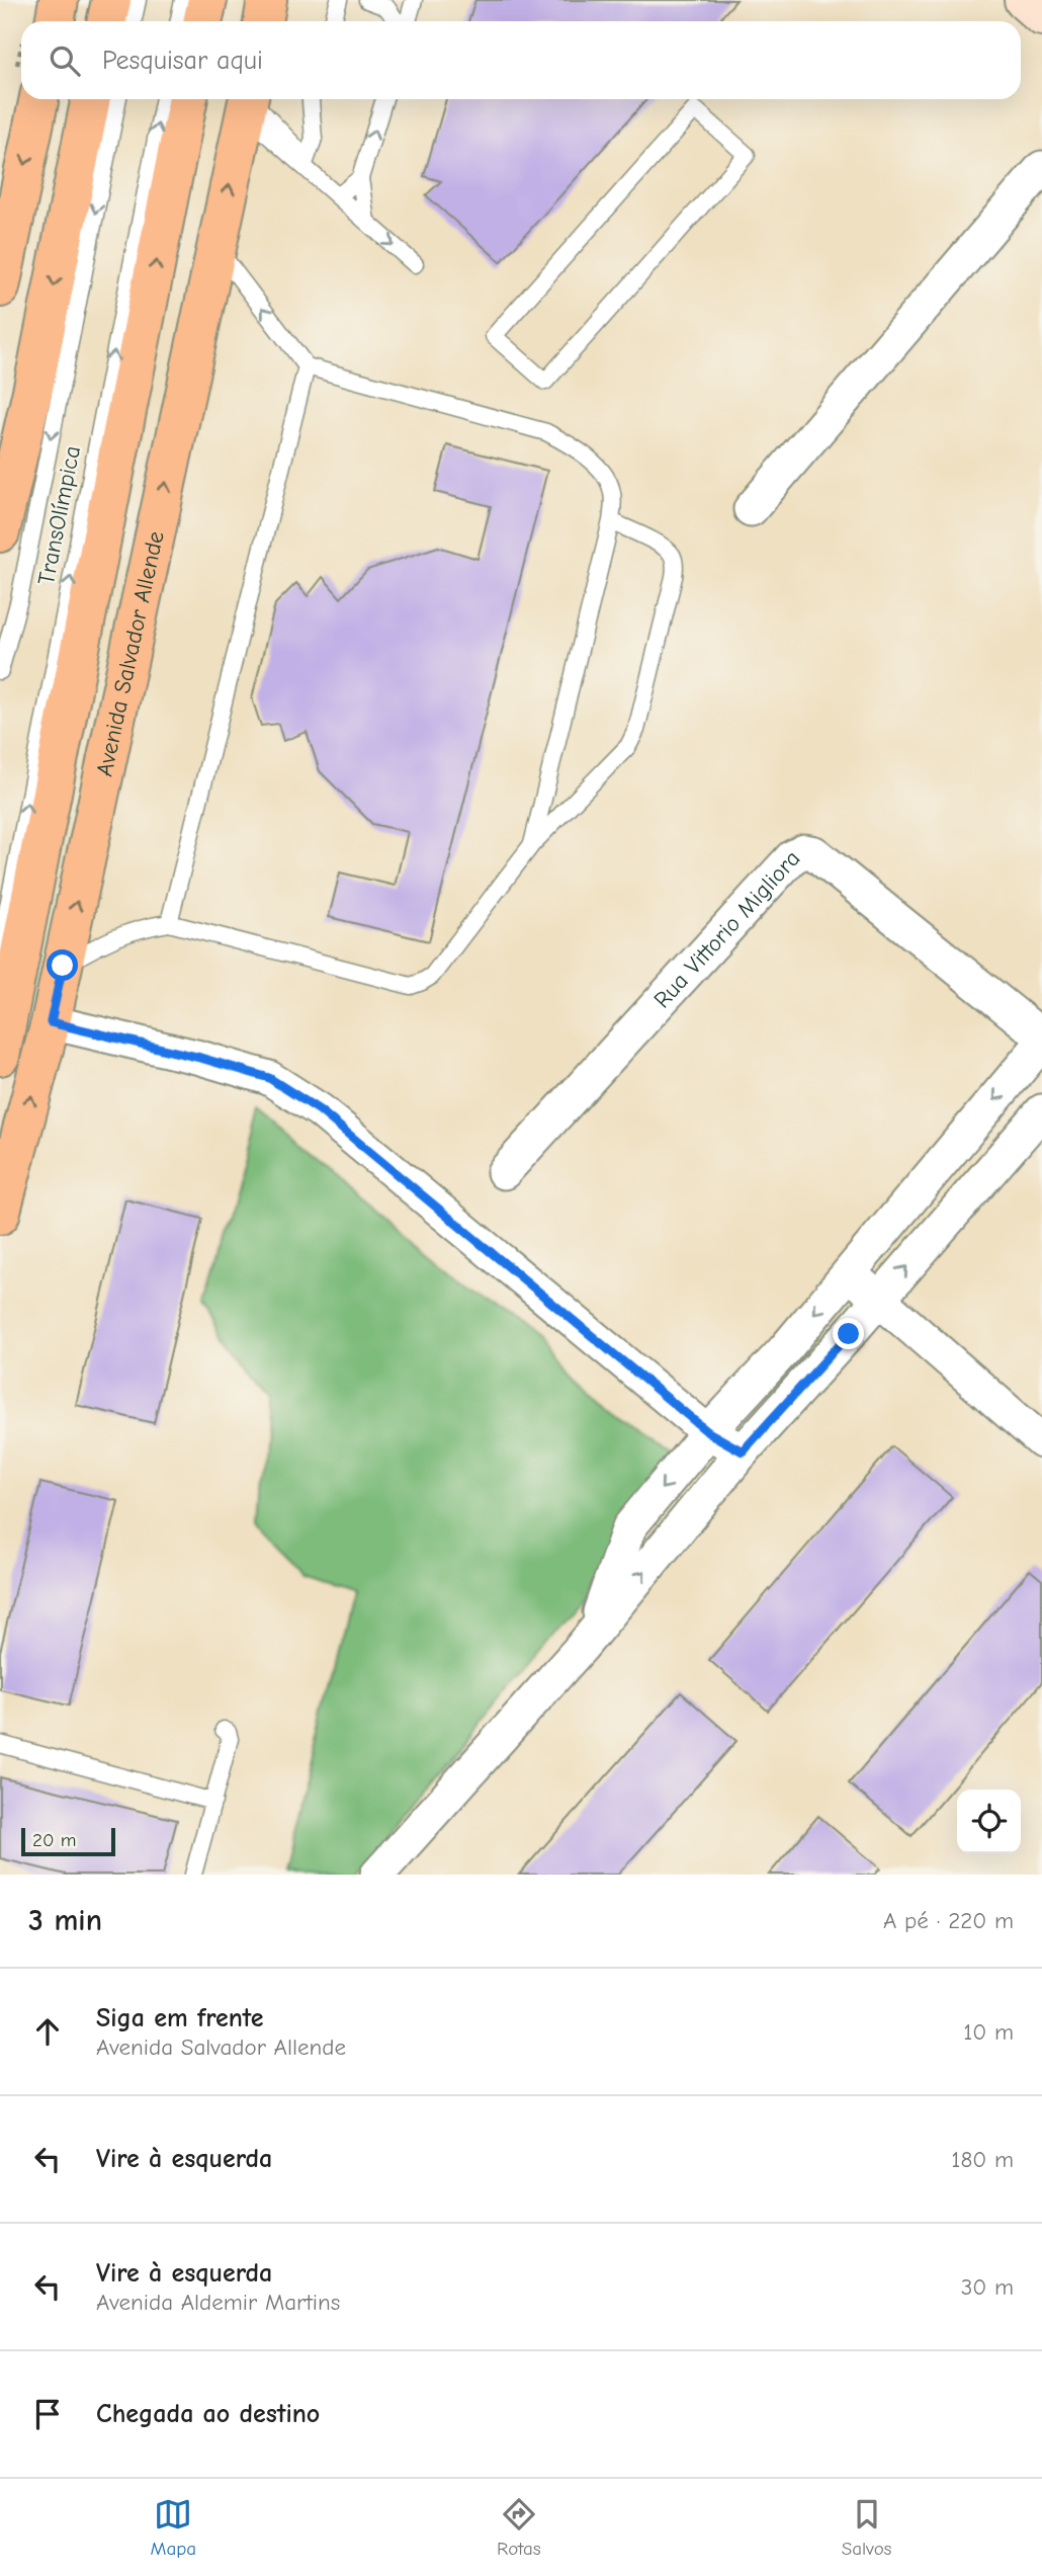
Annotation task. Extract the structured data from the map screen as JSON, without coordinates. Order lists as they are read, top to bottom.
{
  "streets": {
    "main road": ["Avenida Salvador Allende"],
    "street": ["Rua Vittorio Migliora"],
    "lane": ["TransOlímpica"]
  },
  "scale_bar": "20 m",
  "page": {
    "search": "Pesquisar aqui",
    "scale": "20 m",
    "heading": ["3 min", "A pé · 220 m"],
    "list": [
      ["Siga em frente", "Avenida Salvador Allende", "10 m"],
      ["Vire à esquerda", "180 m"],
      ["Vire à esquerda", "Avenida Aldemir Martins", "30 m"],
      "Chegada ao destino"
    ],
    "nav": ["Mapa", "Rotas", "Salvos"]
  }
}
